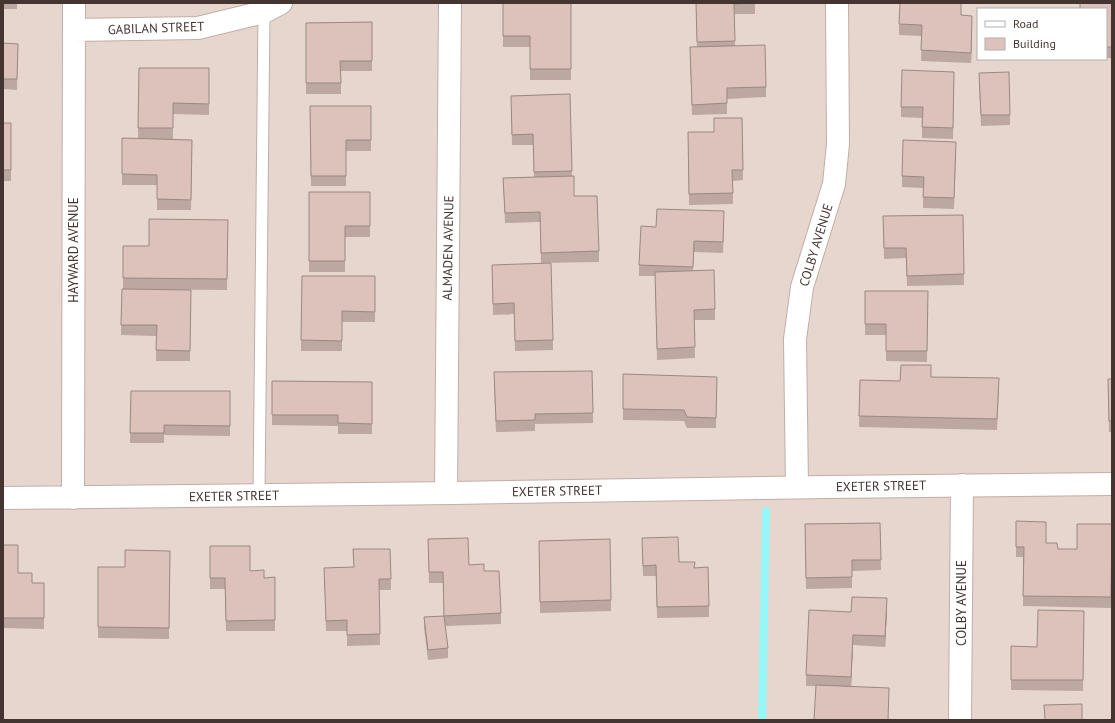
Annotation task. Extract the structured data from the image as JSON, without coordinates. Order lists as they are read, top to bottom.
{
  "streets": {
    "street": [
      "GABILAN STREET",
      "COLBY AVENUE",
      "ALMADEN AVENUE",
      "HAYWARD AVENUE",
      "EXETER STREET"
    ]
  },
  "crossings": [
    ["GABILAN STREET", "HAYWARD AVENUE"],
    ["COLBY AVENUE", "EXETER STREET"],
    ["ALMADEN AVENUE", "EXETER STREET"],
    ["HAYWARD AVENUE", "EXETER STREET"]
  ],
  "legend": ["Road", "Building"]
}
